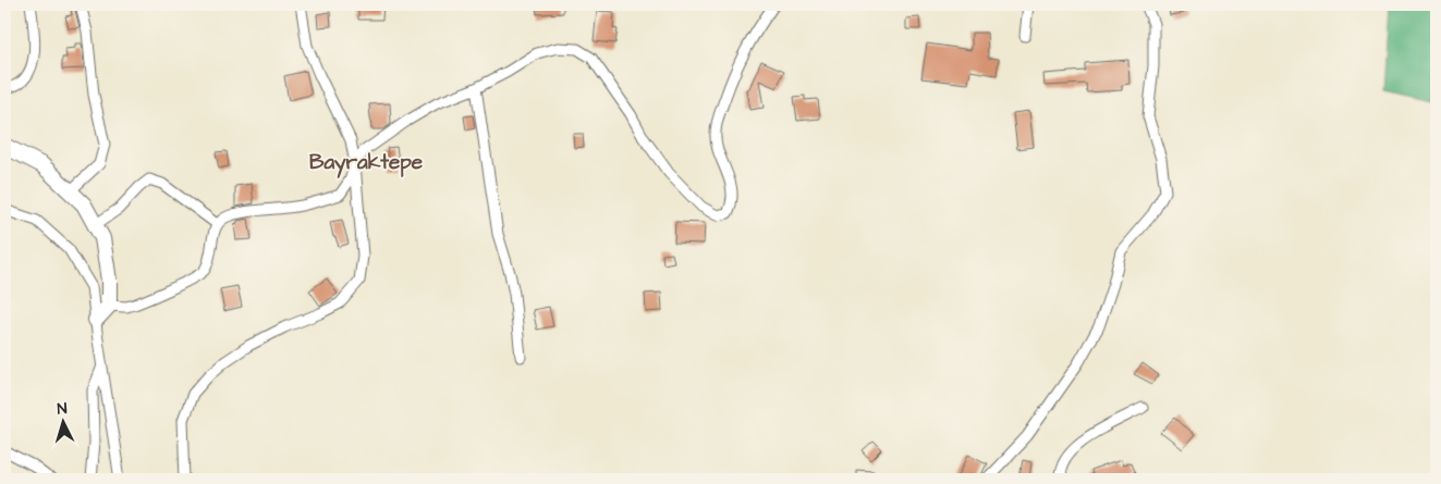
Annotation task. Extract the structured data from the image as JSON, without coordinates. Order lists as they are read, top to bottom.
{
  "districts": ["Bayraktepe"],
  "north": "top"
}
